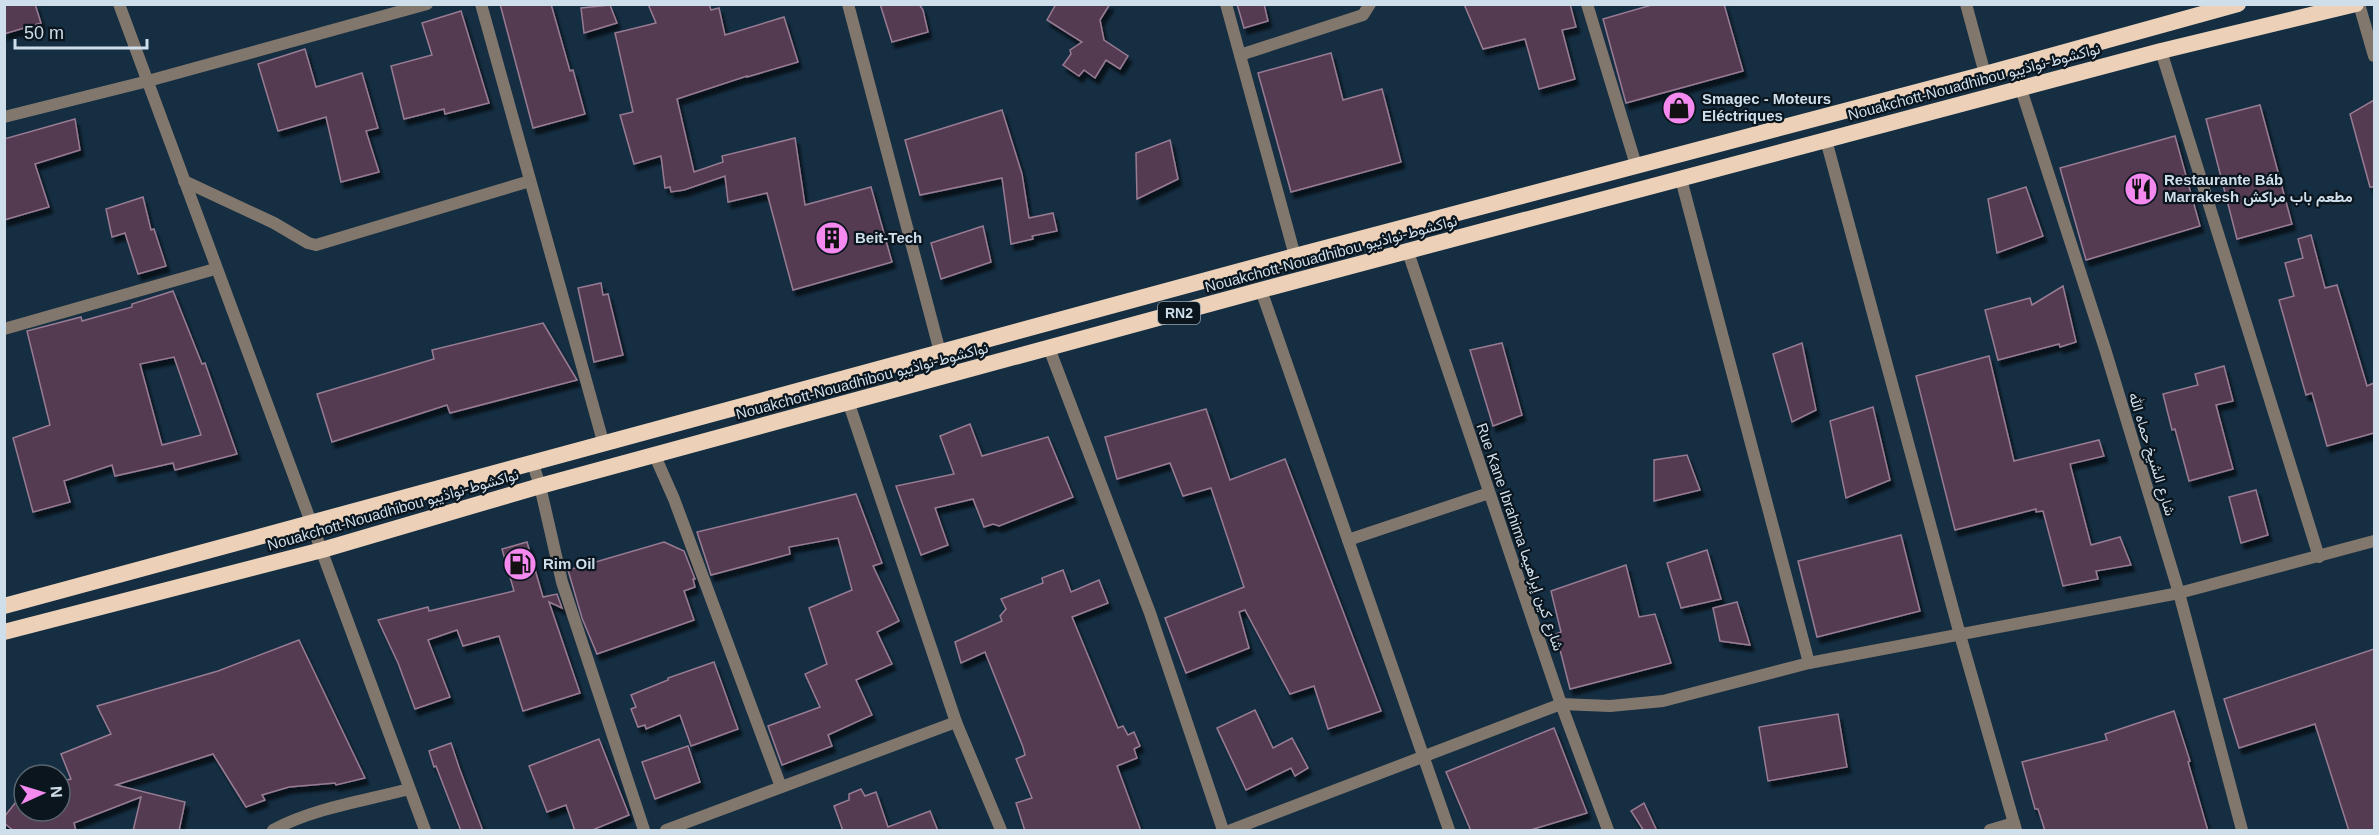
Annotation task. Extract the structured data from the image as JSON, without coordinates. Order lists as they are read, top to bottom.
{
  "streets": {
    "highway": ["Nouakchott-Nouadhibou نواكشوط-نواذيبو", "RN2"],
    "street": ["شارع الشيخ حماه الله", "Rue Kane Ibrahima شارع كين إبراهيما"]
  },
  "crossings": [
    ["Nouakchott-Nouadhibou نواكشوط-نواذيبو", "شارع الشيخ حماه الله"],
    ["Nouakchott-Nouadhibou نواكشوط-نواذيبو", "Rue Kane Ibrahima شارع كين إبراهيما"]
  ],
  "places": {
    "shop": ["Smagec - Moteurs Eléctriques"],
    "restaurant": ["Restaurante Báb Marrakesh مطعم باب مراكش"],
    "building": ["Beit-Tech"],
    "fuel station": ["Rim Oil"]
  },
  "scale_bar": "50 m",
  "north": "right"
}
